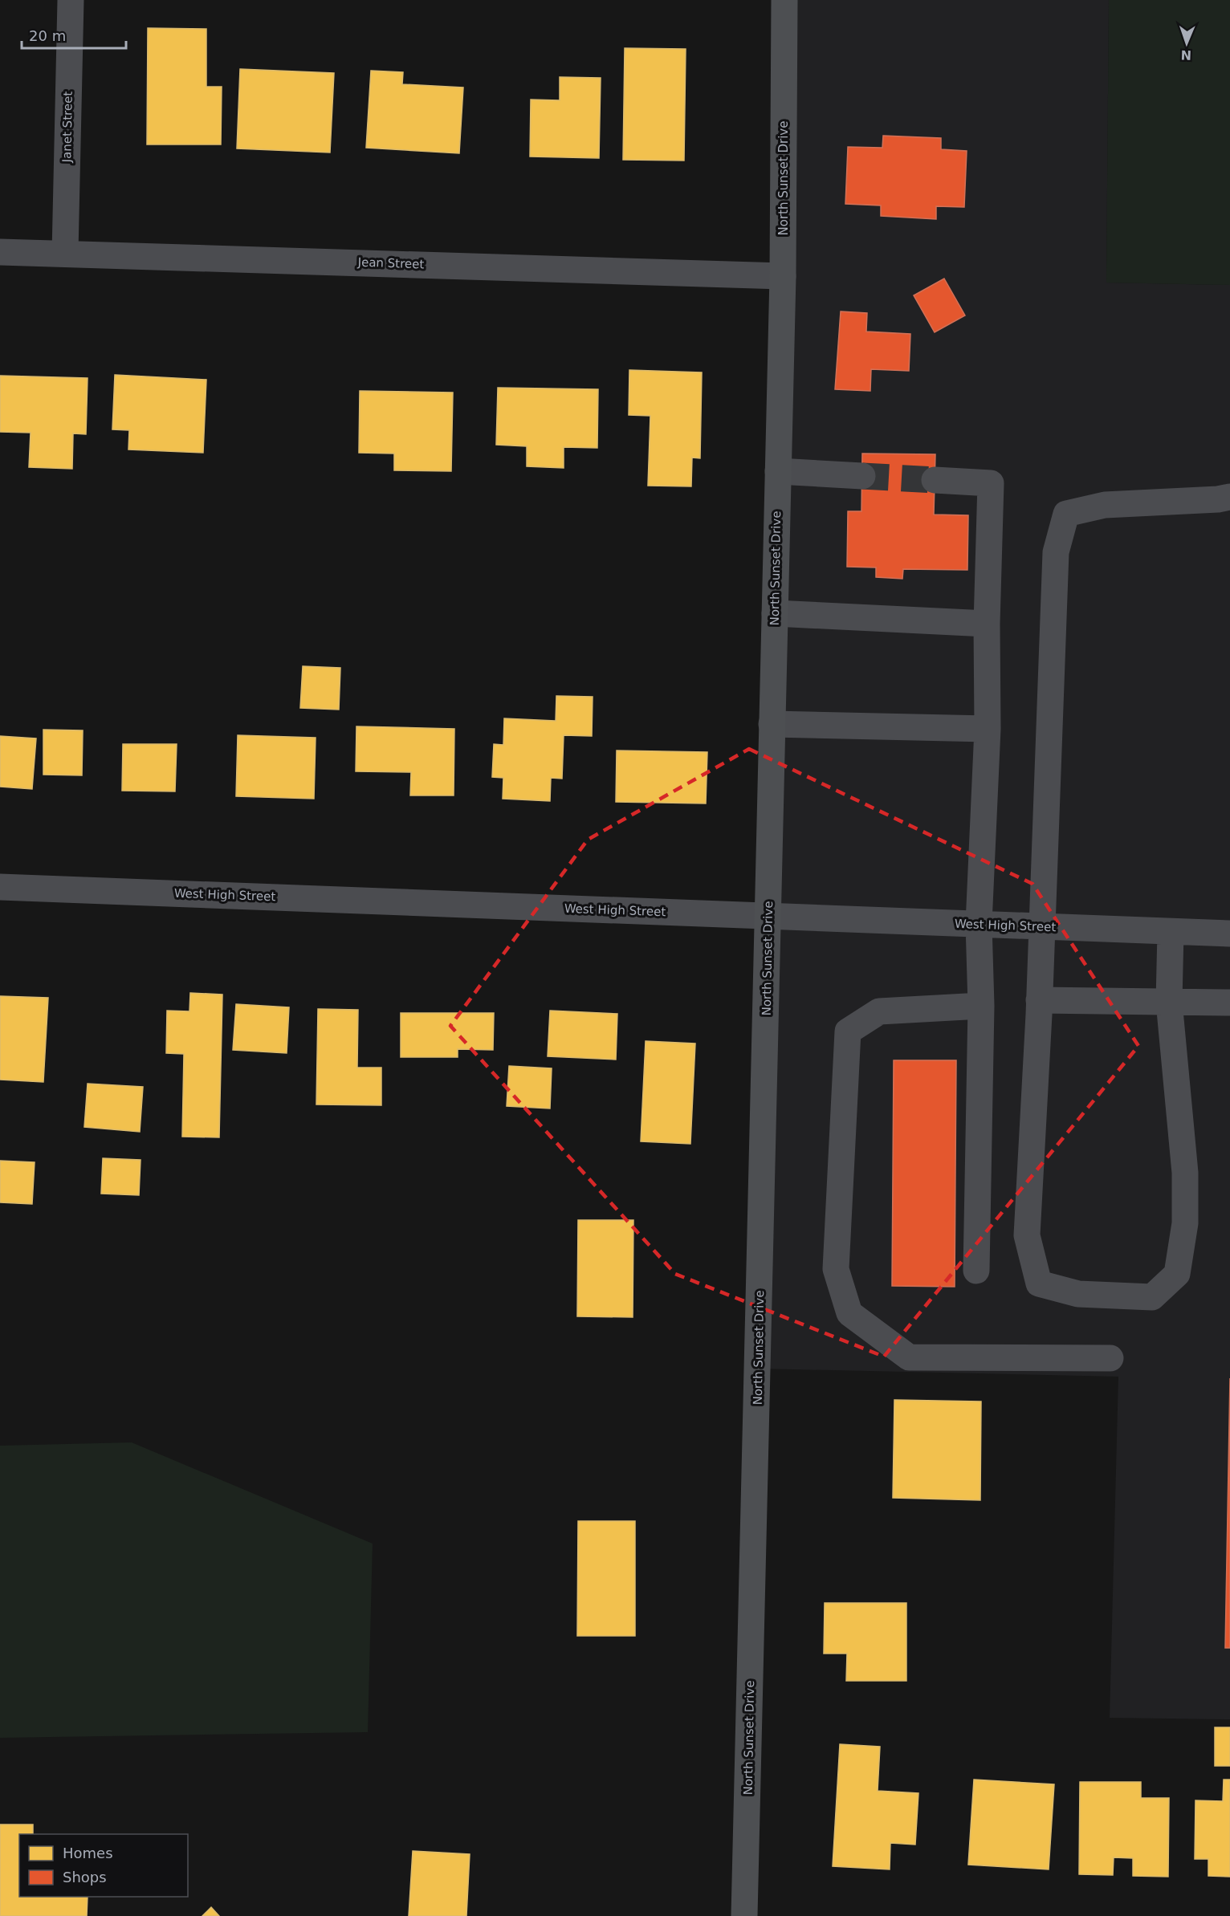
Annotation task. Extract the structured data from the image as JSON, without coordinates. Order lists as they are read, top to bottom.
{
  "streets": {
    "main road": ["North Sunset Drive"],
    "street": ["Janet Street", "Jean Street", "West High Street"]
  },
  "crossings": [
    ["Janet Street", "Jean Street"],
    ["North Sunset Drive", "Jean Street"],
    ["North Sunset Drive", "West High Street"]
  ],
  "legend": ["Homes", "Shops"],
  "scale_bar": "20 m",
  "north": "bottom"
}
